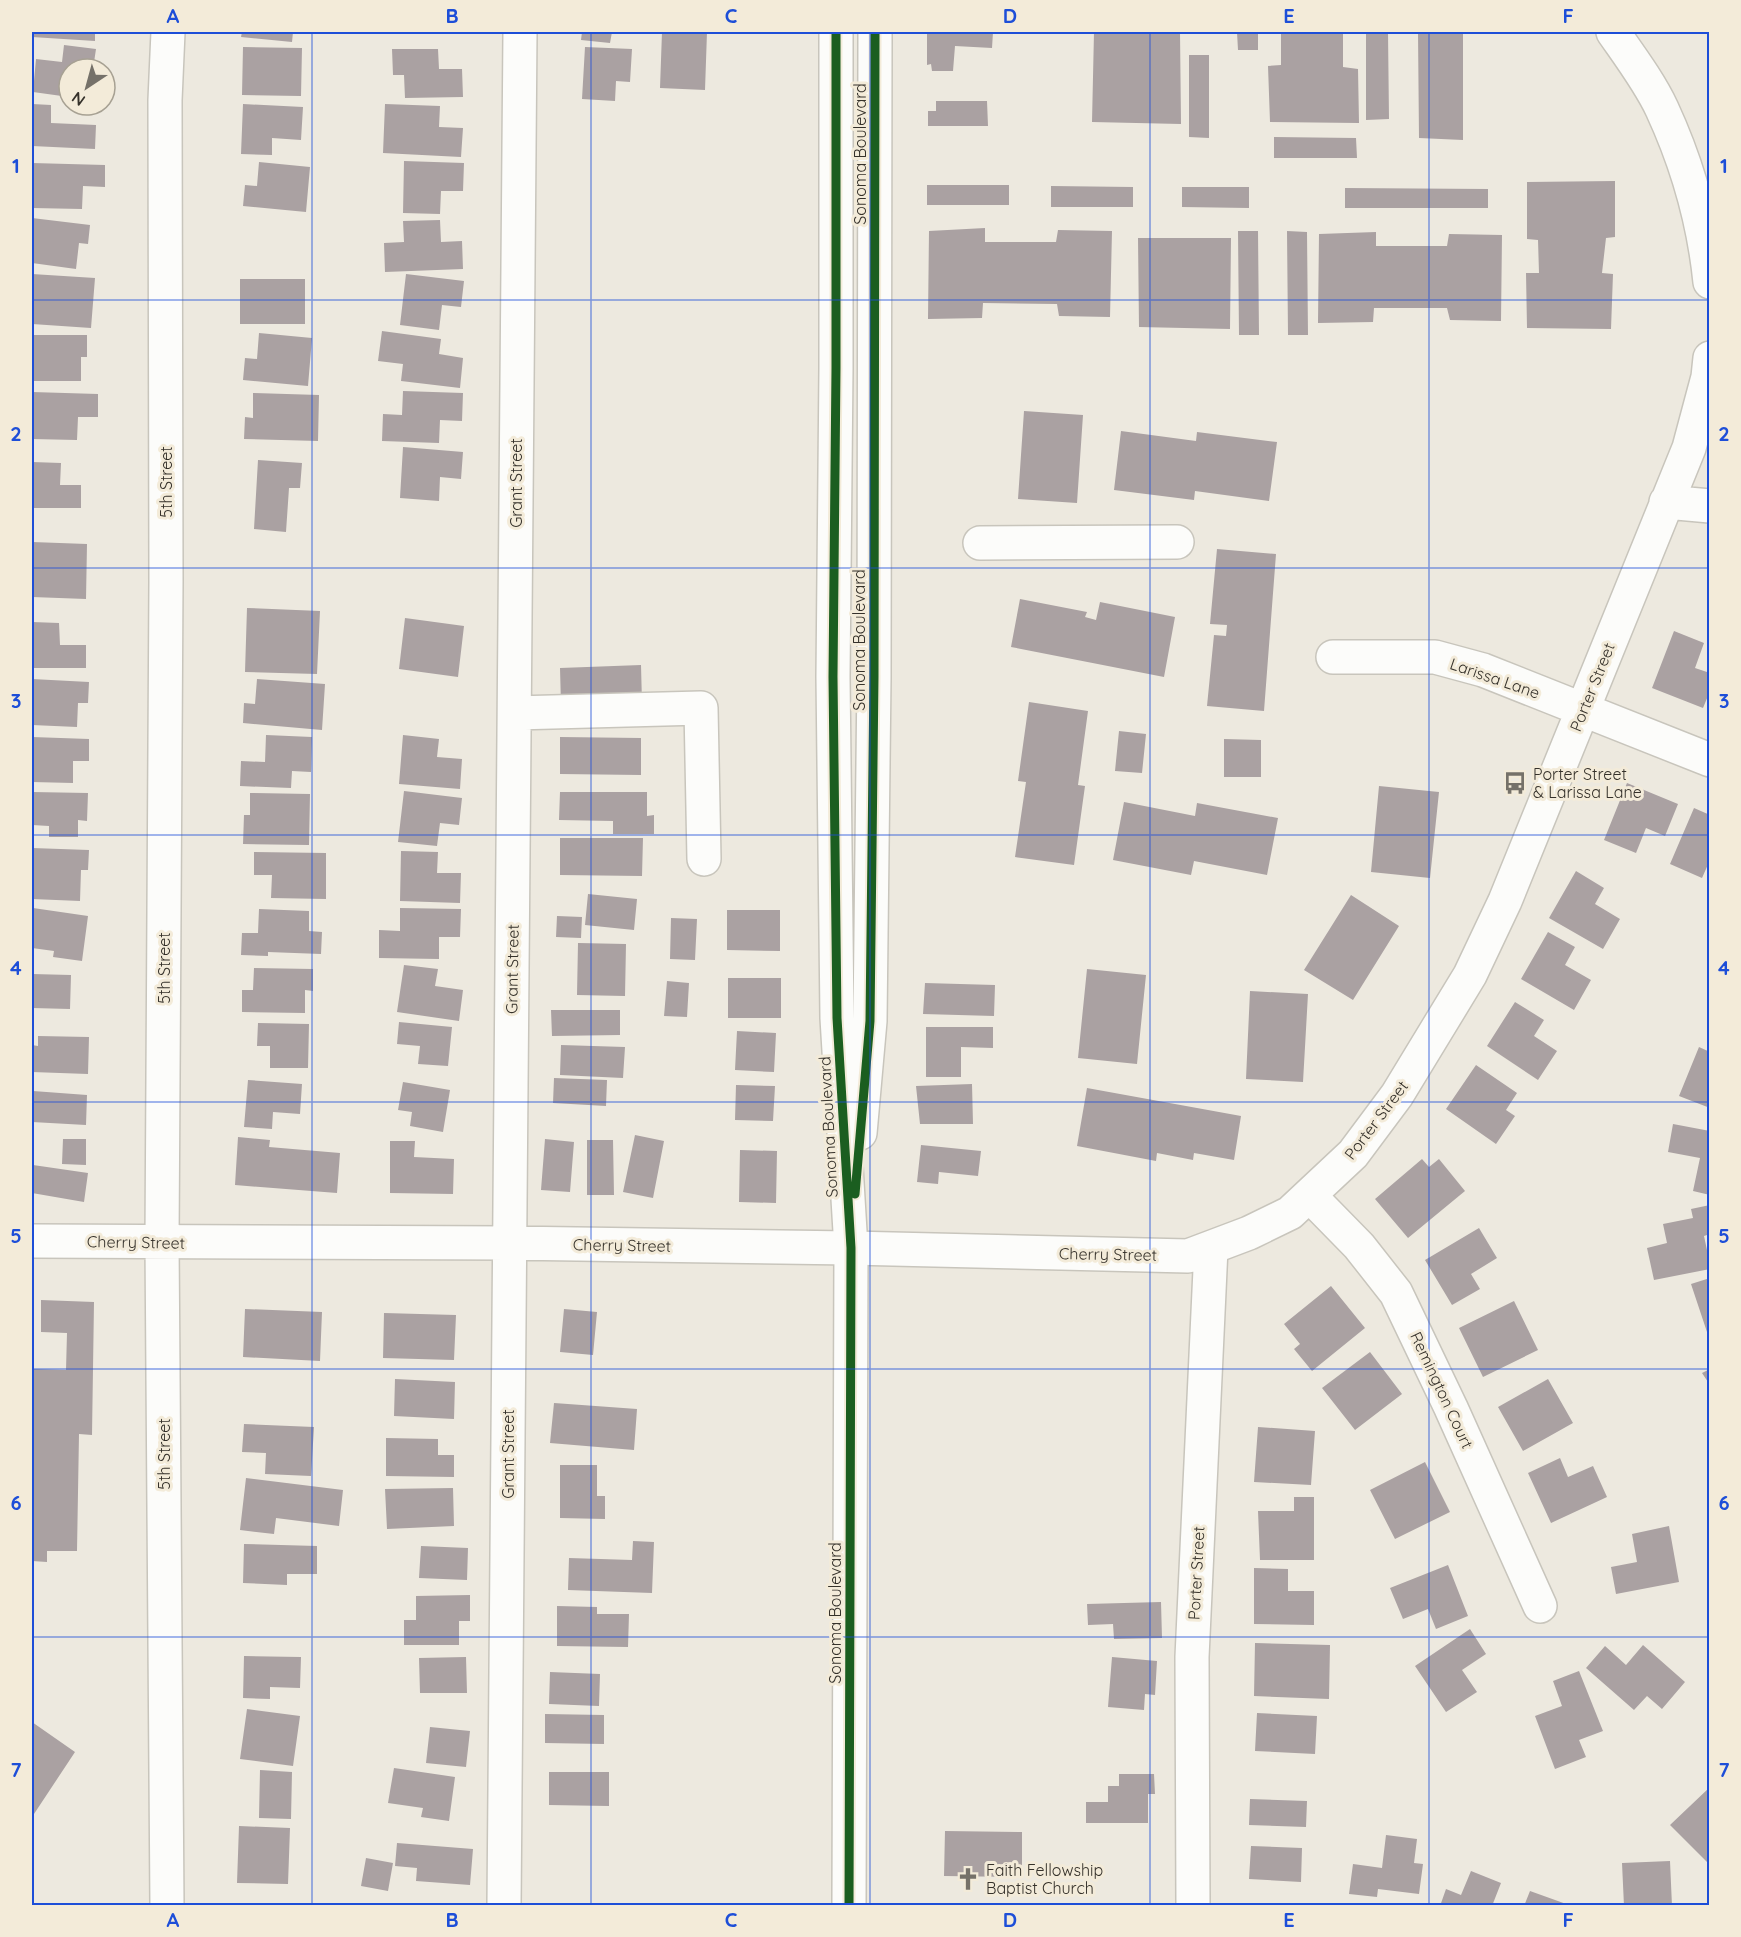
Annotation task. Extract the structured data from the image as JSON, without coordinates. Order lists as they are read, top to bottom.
{
  "streets": {
    "street": [
      "Sonoma Boulevard",
      "5th Street",
      "Grant Street",
      "Larissa Lane",
      "Porter Street",
      "Cherry Street",
      "Remington Court"
    ]
  },
  "crossings": [
    ["Sonoma Boulevard", "Cherry Street"],
    ["5th Street", "Cherry Street"],
    ["Grant Street", "Cherry Street"],
    ["Larissa Lane", "Porter Street"],
    ["Porter Street", "Cherry Street"],
    ["Porter Street", "Remington Court"]
  ],
  "places": {
    "bus stop": ["Porter Street & Larissa Lane"],
    "church": ["Faith Fellowship Baptist Church"]
  },
  "north": "bottom left",
  "grid": {
    "columns": [
      "A",
      "B",
      "C",
      "D",
      "E",
      "F"
    ],
    "rows": [
      "1",
      "2",
      "3",
      "4",
      "5",
      "6",
      "7"
    ]
  }
}
